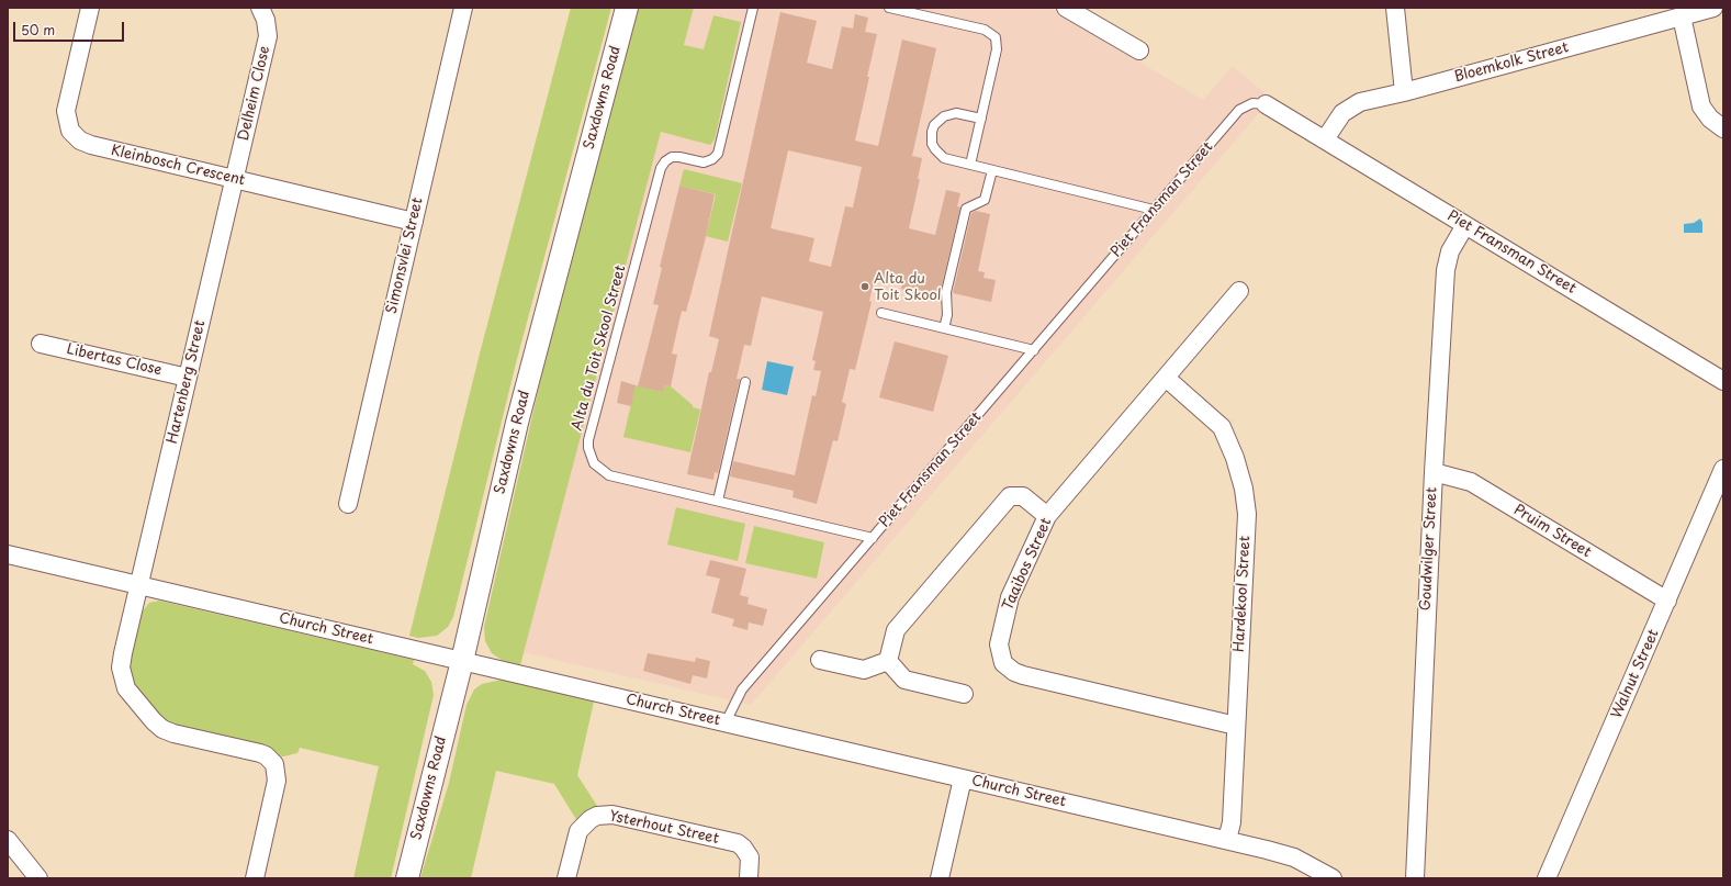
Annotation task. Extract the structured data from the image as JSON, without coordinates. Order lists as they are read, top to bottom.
{
  "streets": {
    "street": [
      "Bloemkolk Street",
      "Delheim Close",
      "Saxdowns Road",
      "Kleinbosch Crescent",
      "Piet Fransman Street",
      "Simonsvlei Street",
      "Libertas Close",
      "Hartenberg Street",
      "Pruim Street",
      "Goudwilger Street",
      "Taaibos Street",
      "Hardekool Street",
      "Church Street",
      "Walnut Street",
      "Ysterhout Street"
    ],
    "lane": ["Alta du Toit Skool Street"]
  },
  "crossings": [
    ["Bloemkolk Street", "Piet Fransman Street"],
    ["Delheim Close", "Kleinbosch Crescent"],
    ["Delheim Close", "Hartenberg Street"],
    ["Saxdowns Road", "Church Street"],
    ["Kleinbosch Crescent", "Simonsvlei Street"],
    ["Kleinbosch Crescent", "Hartenberg Street"],
    ["Piet Fransman Street", "Alta du Toit Skool Street"],
    ["Piet Fransman Street", "Goudwilger Street"],
    ["Piet Fransman Street", "Church Street"],
    ["Libertas Close", "Hartenberg Street"],
    ["Hartenberg Street", "Church Street"],
    ["Pruim Street", "Goudwilger Street"],
    ["Pruim Street", "Walnut Street"],
    ["Taaibos Street", "Hardekool Street"],
    ["Hardekool Street", "Church Street"]
  ],
  "places": ["Alta du Toit Skool"],
  "scale_bar": "50 m"
}
